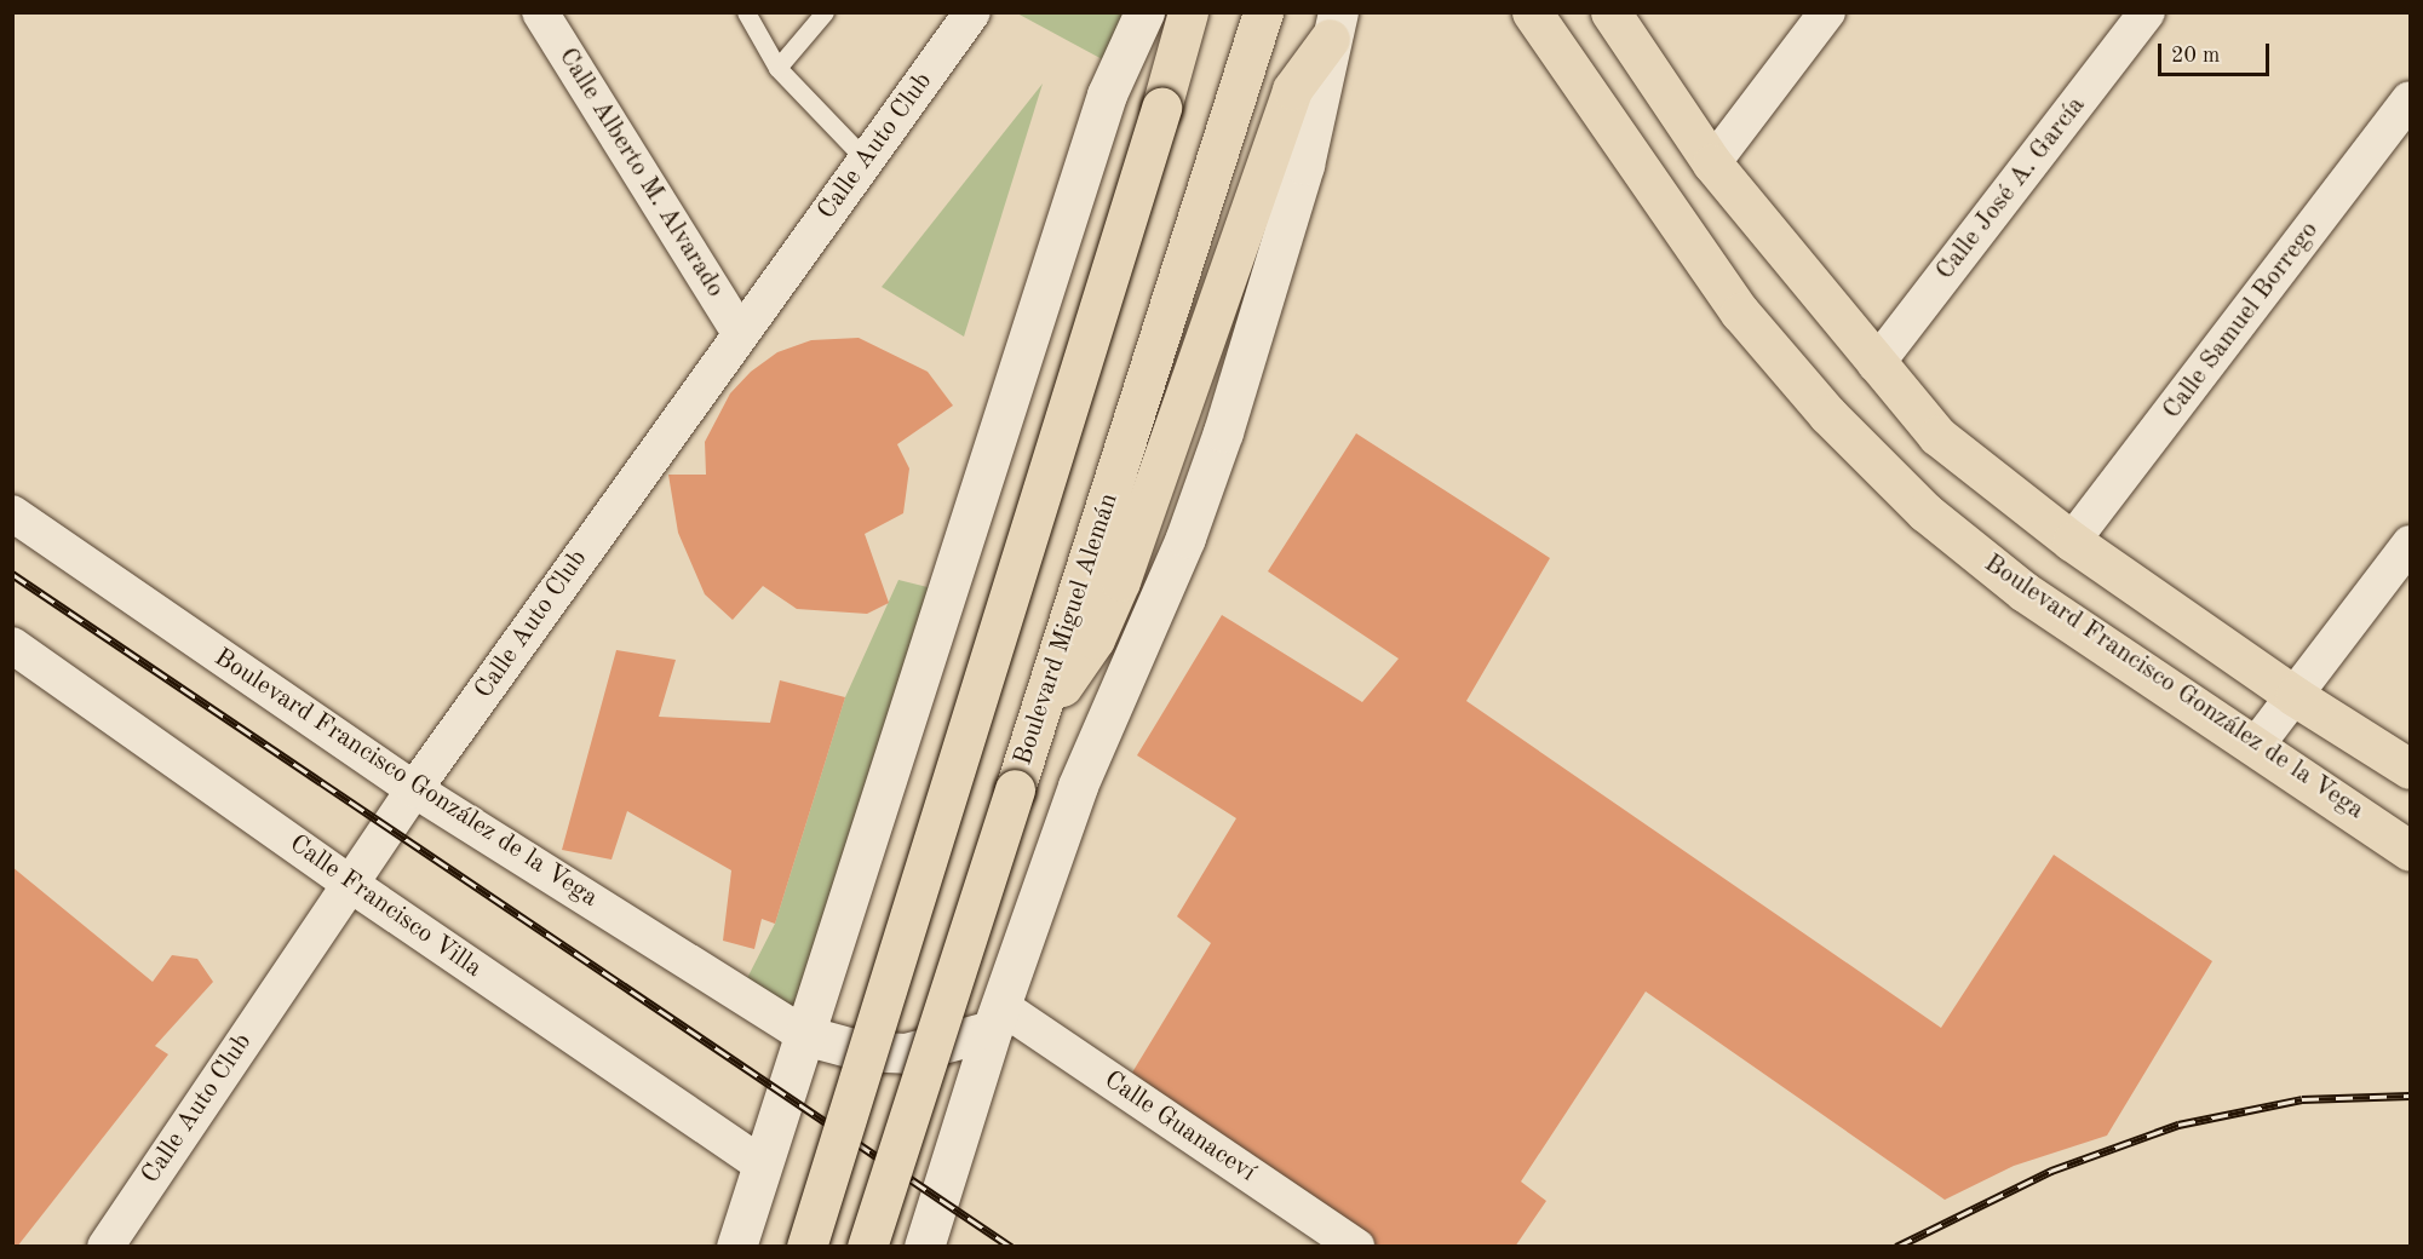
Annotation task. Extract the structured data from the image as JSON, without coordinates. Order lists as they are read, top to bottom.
{
  "streets": {
    "main road": ["Boulevard Miguel Alemán", "Boulevard Francisco González de la Vega"],
    "street": [
      "Calle Auto Club",
      "Calle Alberto M. Alvarado",
      "Calle José A. García",
      "Calle Samuel Borrego",
      "Calle Francisco Villa",
      "Calle Guanaceví"
    ]
  },
  "crossings": [
    ["Calle Auto Club", "Calle Alberto M. Alvarado"],
    ["Calle Auto Club", "Boulevard Francisco González de la Vega"],
    ["Calle Auto Club", "Calle Francisco Villa"]
  ],
  "scale_bar": "20 m"
}
